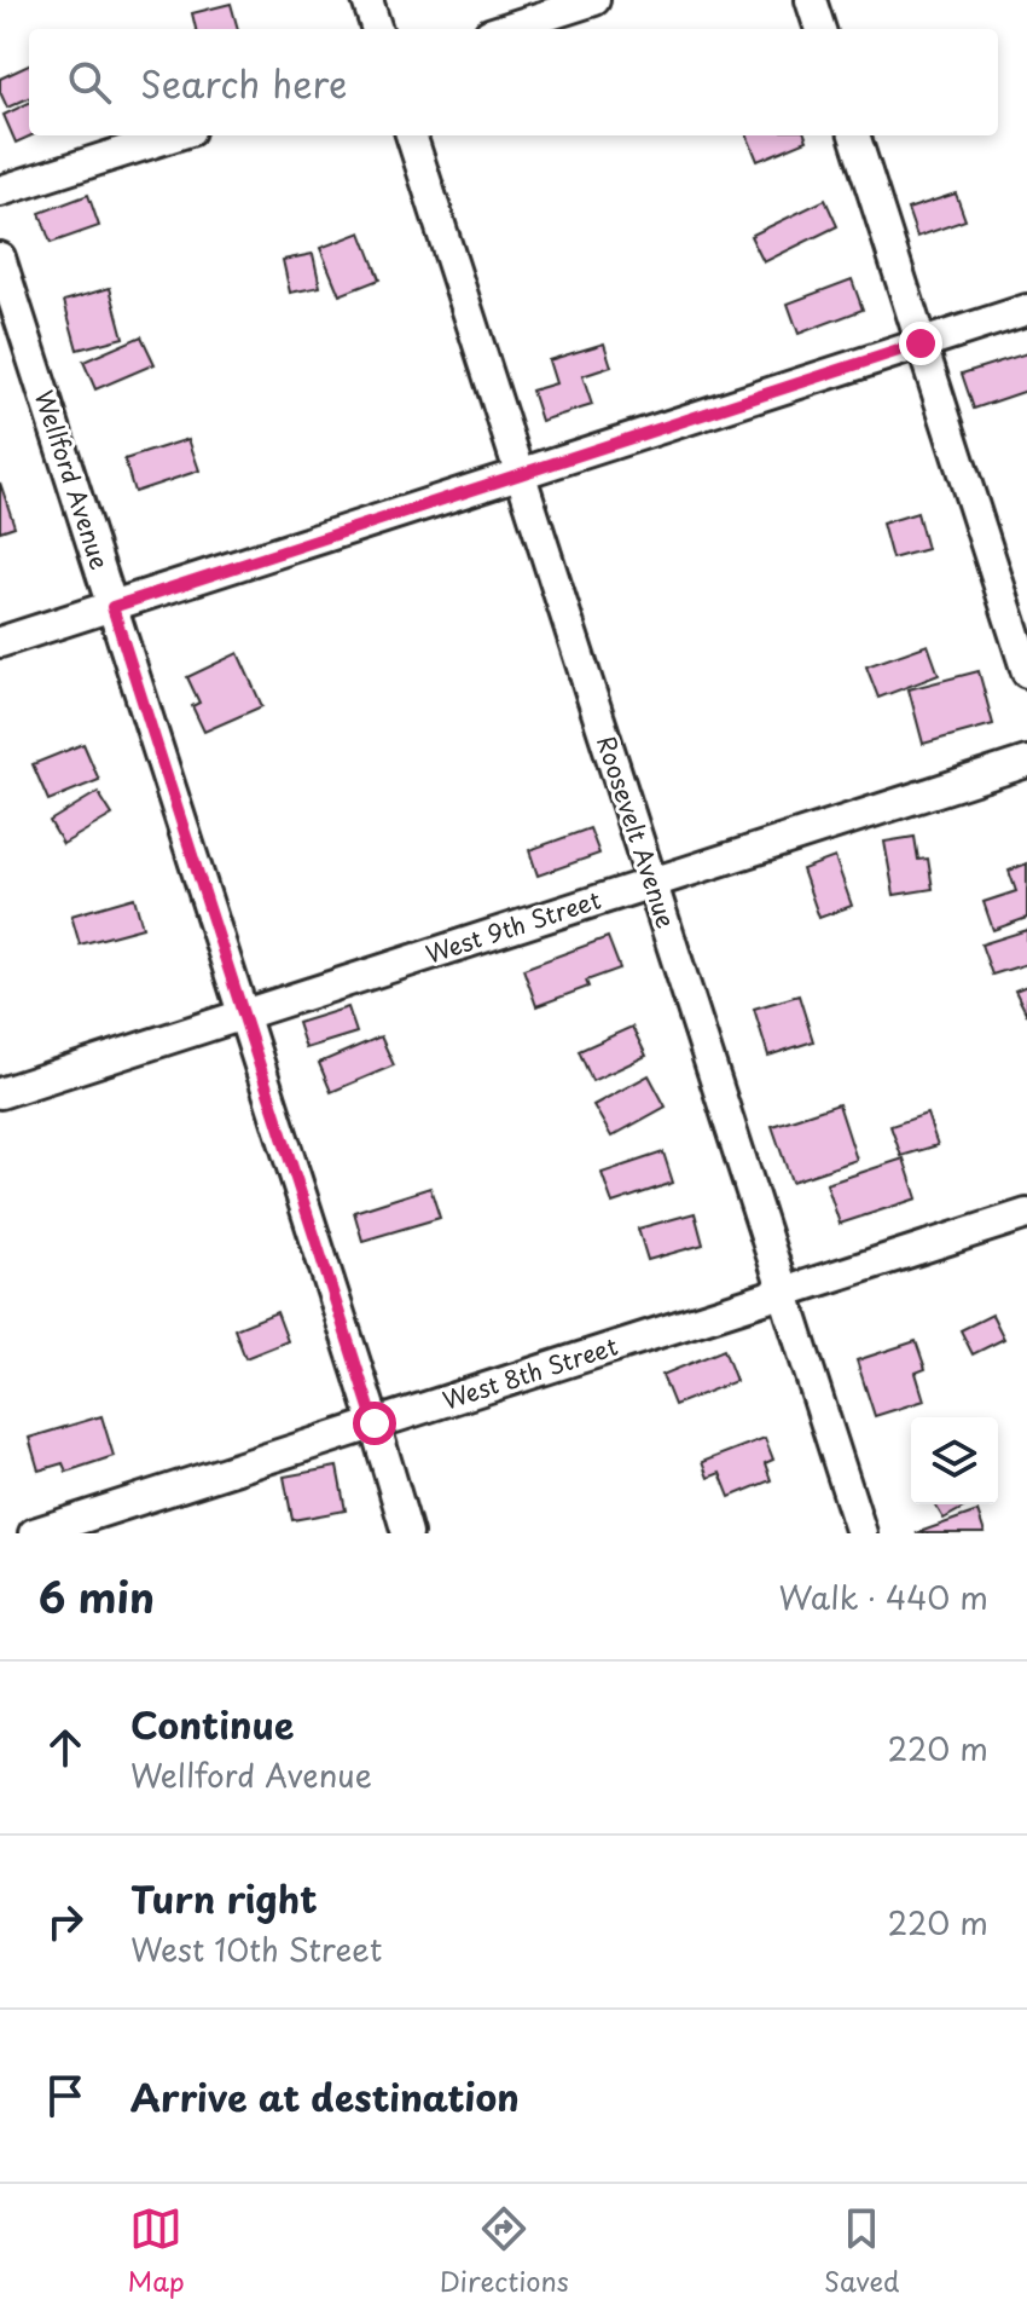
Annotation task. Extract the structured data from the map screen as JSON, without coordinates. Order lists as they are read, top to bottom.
{
  "streets": {
    "street": [
      "Wellford Avenue",
      "Roosevelt Avenue",
      "West 9th Street",
      "West 8th Street"
    ]
  },
  "crossings": [
    ["Wellford Avenue", "West 9th Street"],
    ["Wellford Avenue", "West 8th Street"],
    ["Roosevelt Avenue", "West 9th Street"],
    ["Roosevelt Avenue", "West 8th Street"]
  ],
  "page": {
    "search": "Search here",
    "heading": ["6 min", "Walk · 440 m"],
    "list": [
      ["Continue", "Wellford Avenue", "220 m"],
      ["Turn right", "West 10th Street", "220 m"],
      "Arrive at destination"
    ],
    "nav": ["Map", "Directions", "Saved"]
  }
}
